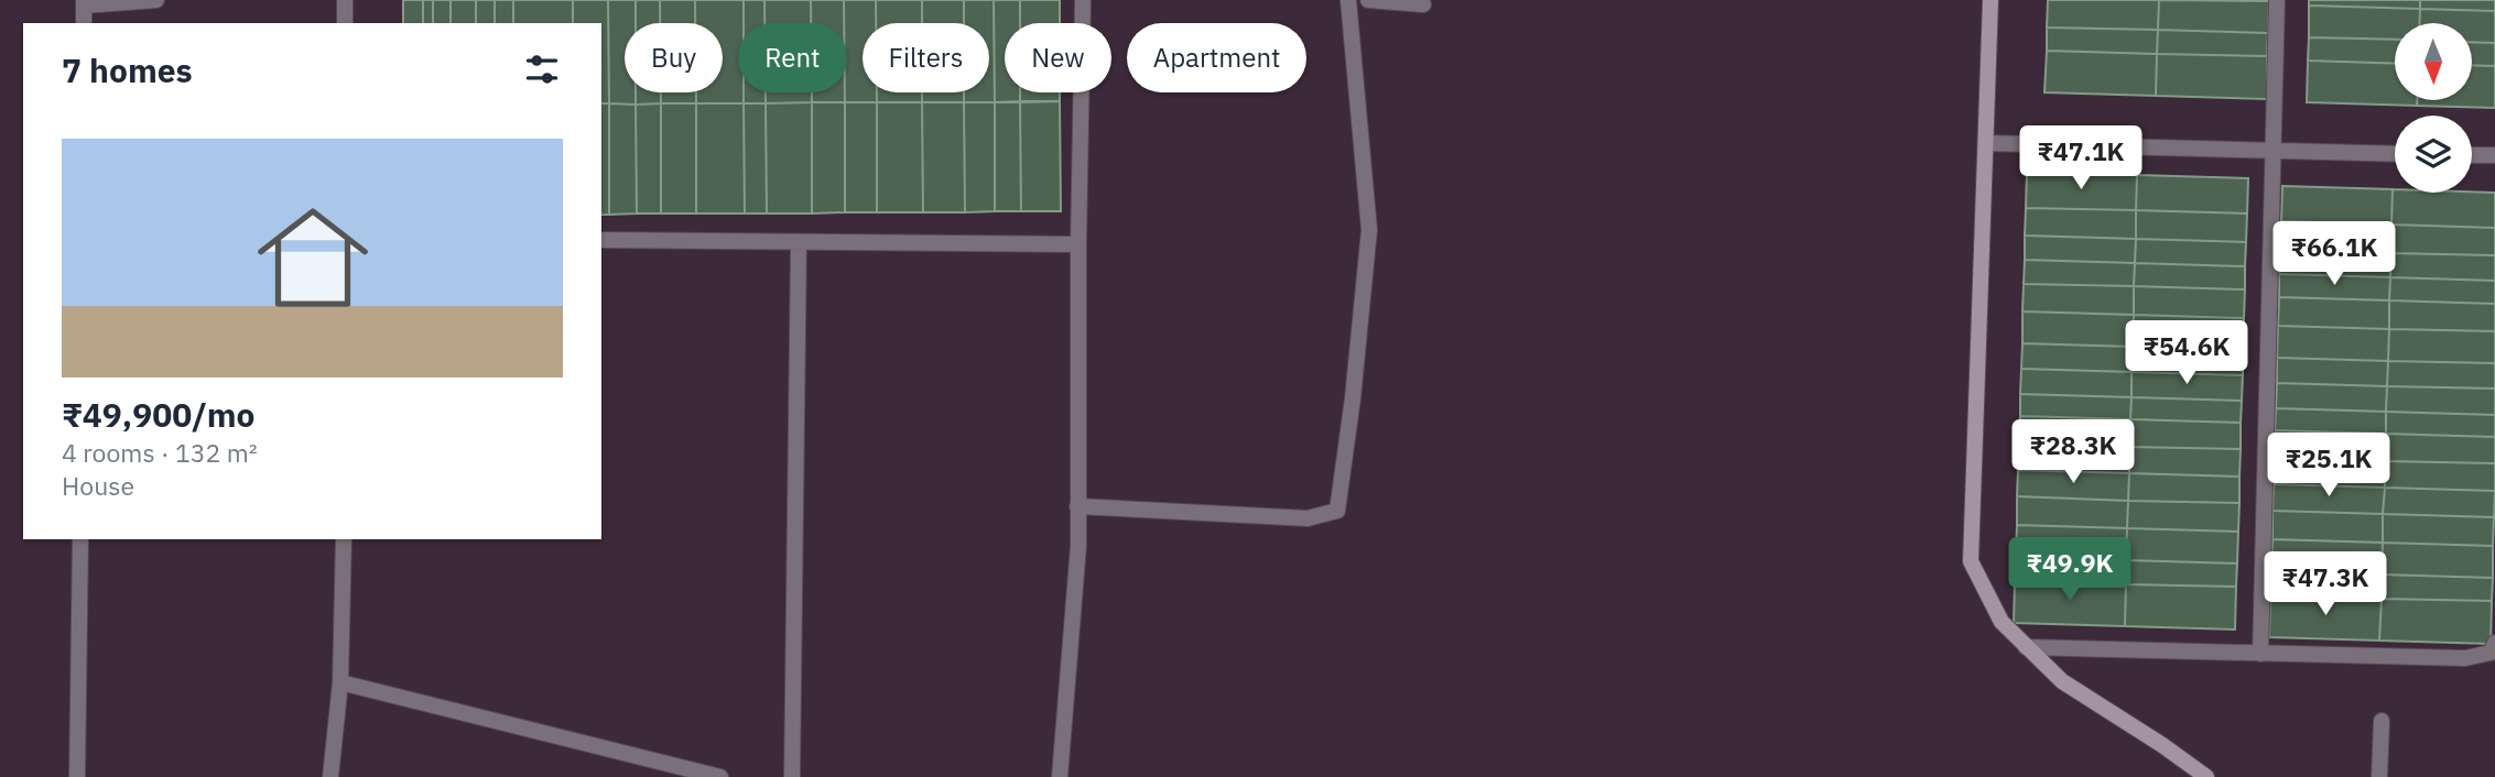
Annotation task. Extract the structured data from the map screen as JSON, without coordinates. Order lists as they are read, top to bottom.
{
  "north": "bottom",
  "page": {
    "chip": [
      "Buy",
      "Rent",
      "Filters",
      "New",
      "Apartment"
    ],
    "heading": "7 homes",
    "list": [
      {
        "name": "₹49,900/mo",
        "note": "4 rooms · 132 m² · House"
      }
    ],
    "price": [
      "₹47.1K",
      "₹66.1K",
      "₹54.6K",
      "₹28.3K",
      "₹25.1K",
      "₹49.9K",
      "₹47.3K"
    ]
  }
}
